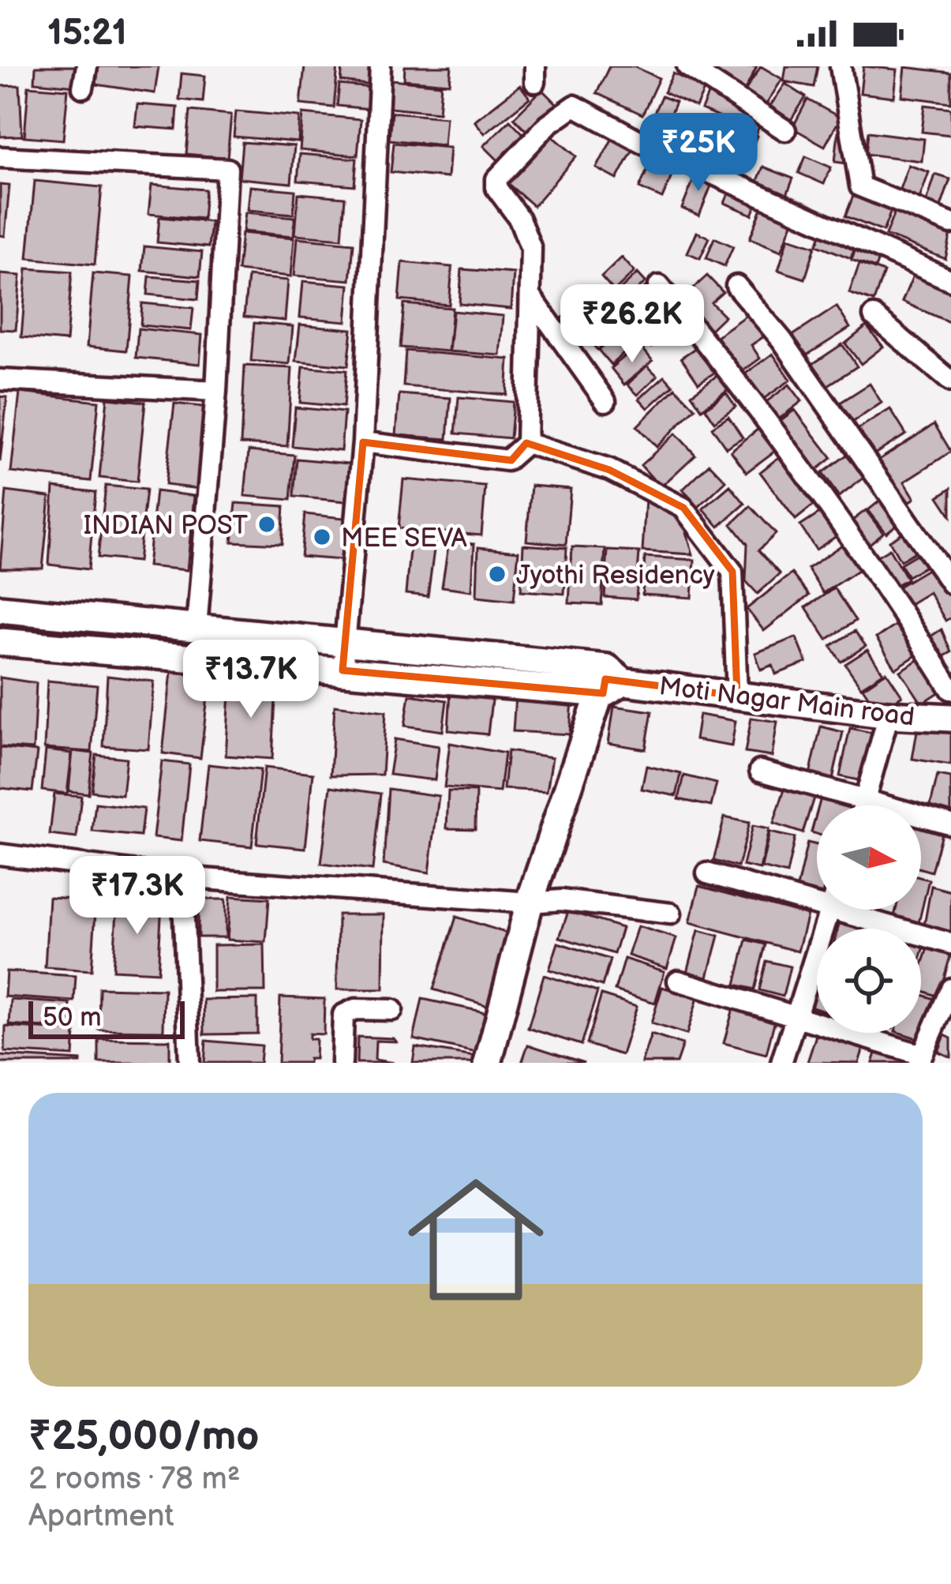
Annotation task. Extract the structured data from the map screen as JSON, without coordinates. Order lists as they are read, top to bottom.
{
  "streets": {
    "street": ["Moti Nagar Main road"]
  },
  "places": ["INDIAN POST", "MEE SEVA", "Jyothi Residency"],
  "scale_bar": "50 m",
  "north": "right",
  "page": {
    "status": "15:21",
    "price": [
      "₹25K",
      "₹26.2K",
      "₹13.7K",
      "₹17.3K"
    ],
    "scale": "50 m",
    "list": [
      {
        "name": "₹25,000/mo",
        "note": "2 rooms · 78 m² · Apartment"
      }
    ]
  }
}
